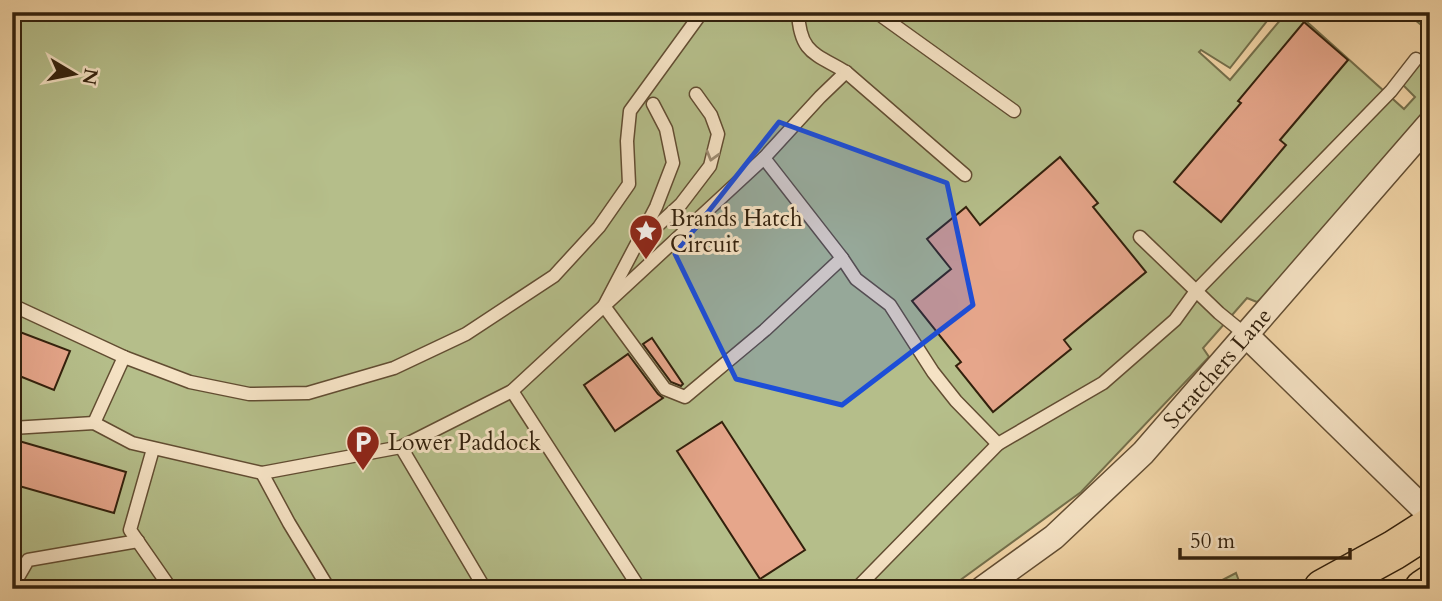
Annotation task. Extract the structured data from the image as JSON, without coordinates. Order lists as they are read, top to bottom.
{
  "streets": {
    "street": ["Scratchers Lane"]
  },
  "places": {
    "place": ["Brands Hatch Circuit"],
    "parking": ["Lower Paddock"]
  },
  "scale_bar": "50 m",
  "north": "right"
}
